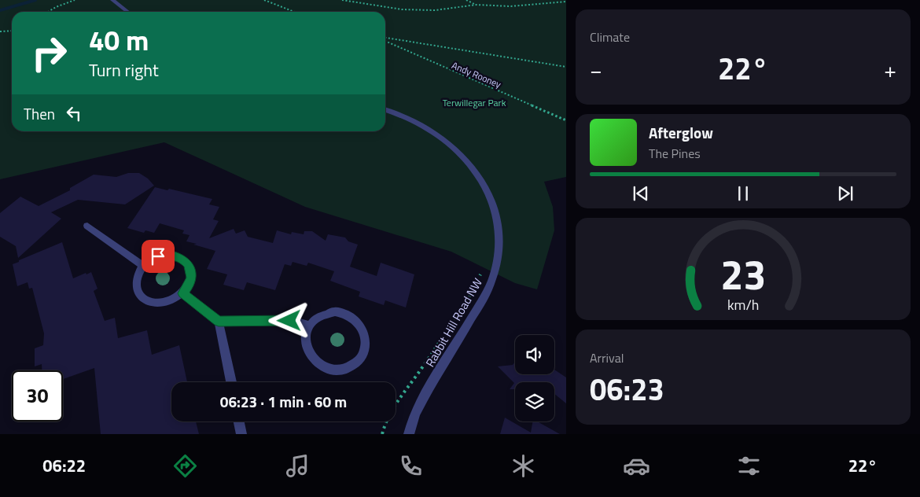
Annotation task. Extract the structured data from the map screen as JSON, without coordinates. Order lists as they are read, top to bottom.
{
  "streets": {
    "street": ["Rabbit Hill Road NW"],
    "path": ["Andy Rooney"]
  },
  "parks": ["Terwillegar Park"],
  "page": {
    "tile": [
      "Climate",
      ["Arrival", "06:23"]
    ],
    "turn": ["40 m", "Turn right"],
    "heat": ["−", "22°", "+"],
    "then": "Then",
    "song": ["Afterglow", "The Pines"],
    "limit": "30",
    "trip": "06:23 · 1 min · 60 m",
    "tabs": ["06:22", "22°"],
    "gauge": ["23", "km/h"]
  }
}
